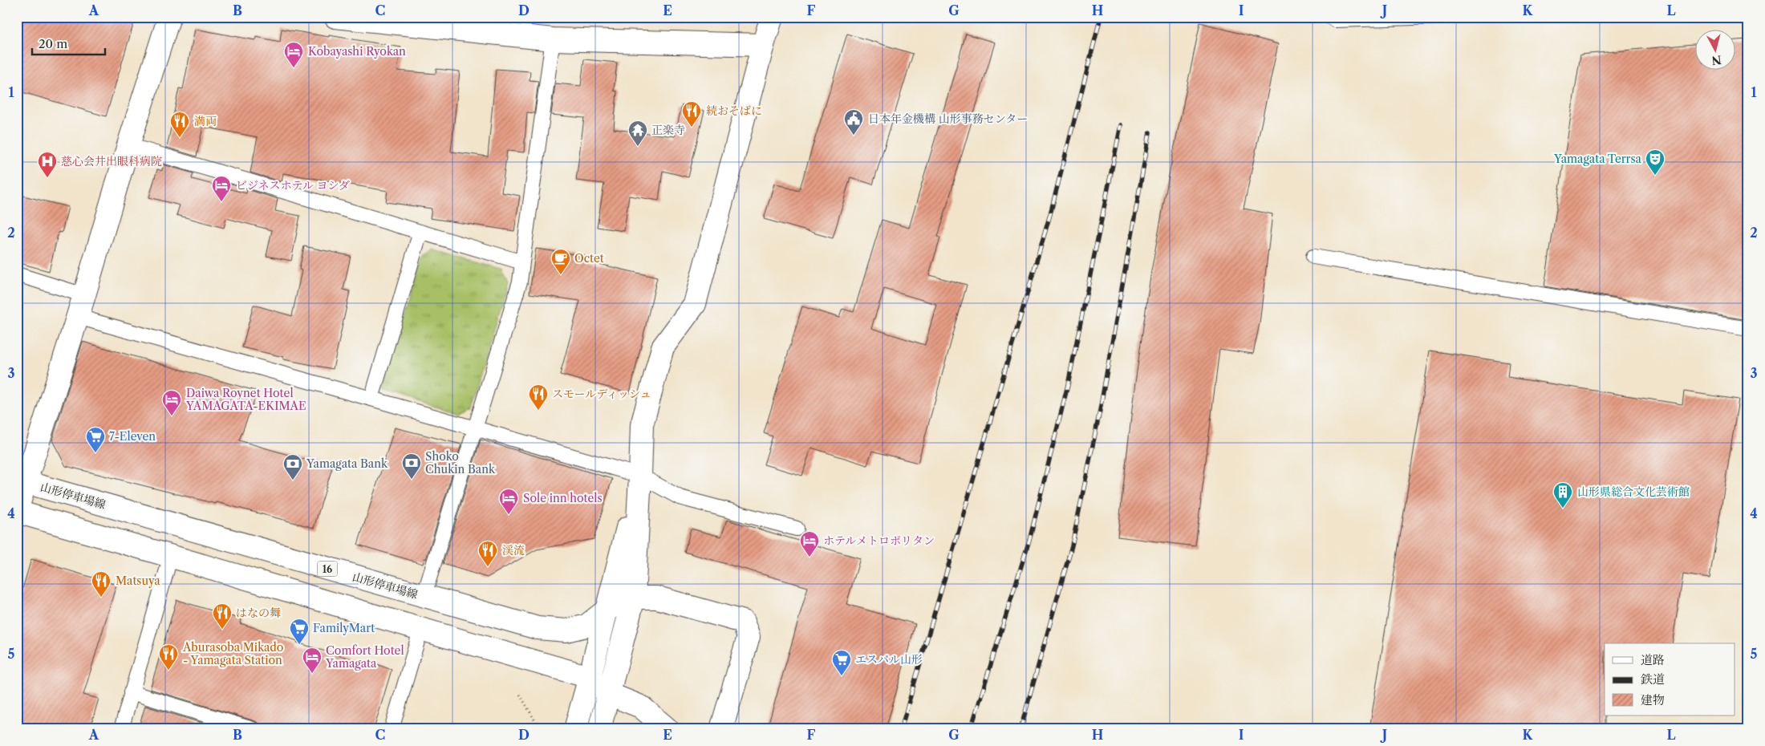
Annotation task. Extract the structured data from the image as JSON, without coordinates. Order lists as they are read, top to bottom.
{
  "streets": {
    "street": ["山形停車場線", "16"]
  },
  "places": {
    "hotel": [
      "Kobayashi Ryokan",
      "ビジネスホテル ヨシダ",
      "Daiwa Roynet Hotel YAMAGATA-EKIMAE",
      "Sole inn hotels",
      "ホテルメトロポリタン",
      "Comfort Hotel Yamagata"
    ],
    "restaurant": [
      "続おそばに",
      "満両",
      "スモールディッシュ",
      "渓流",
      "Matsuya",
      "はなの舞",
      "Aburasoba Mikado - Yamagata Station"
    ],
    "public building": ["日本年金機構 山形事務センター"],
    "temple": ["正楽寺"],
    "theatre": ["Yamagata Terrsa"],
    "hospital": ["慈心会井出眼科病院"],
    "cafe": ["Octet"],
    "supermarket": ["7-Eleven", "FamilyMart", "エスパル山形"],
    "bank": ["Shoko Chukin Bank", "Yamagata Bank"],
    "building": ["山形県総合文化芸術館"]
  },
  "legend": ["道路", "鉄道", "建物"],
  "scale_bar": "20 m",
  "north": "bottom",
  "grid": {
    "columns": [
      "A",
      "B",
      "C",
      "D",
      "E",
      "F",
      "G",
      "H",
      "I",
      "J",
      "K",
      "L"
    ],
    "rows": [
      "1",
      "2",
      "3",
      "4",
      "5"
    ]
  }
}
